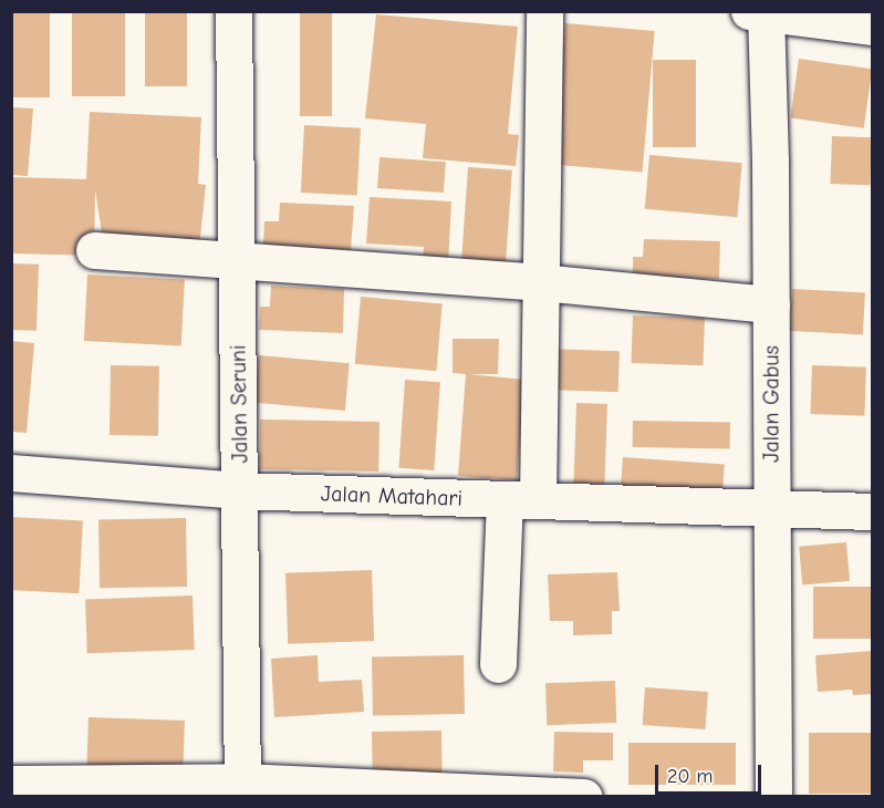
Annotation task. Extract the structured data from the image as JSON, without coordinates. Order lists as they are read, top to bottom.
{
  "streets": {
    "street": ["Jalan Seruni", "Jalan Gabus", "Jalan Matahari"]
  },
  "crossings": [
    ["Jalan Seruni", "Jalan Matahari"],
    ["Jalan Gabus", "Jalan Matahari"]
  ],
  "scale_bar": "20 m"
}
